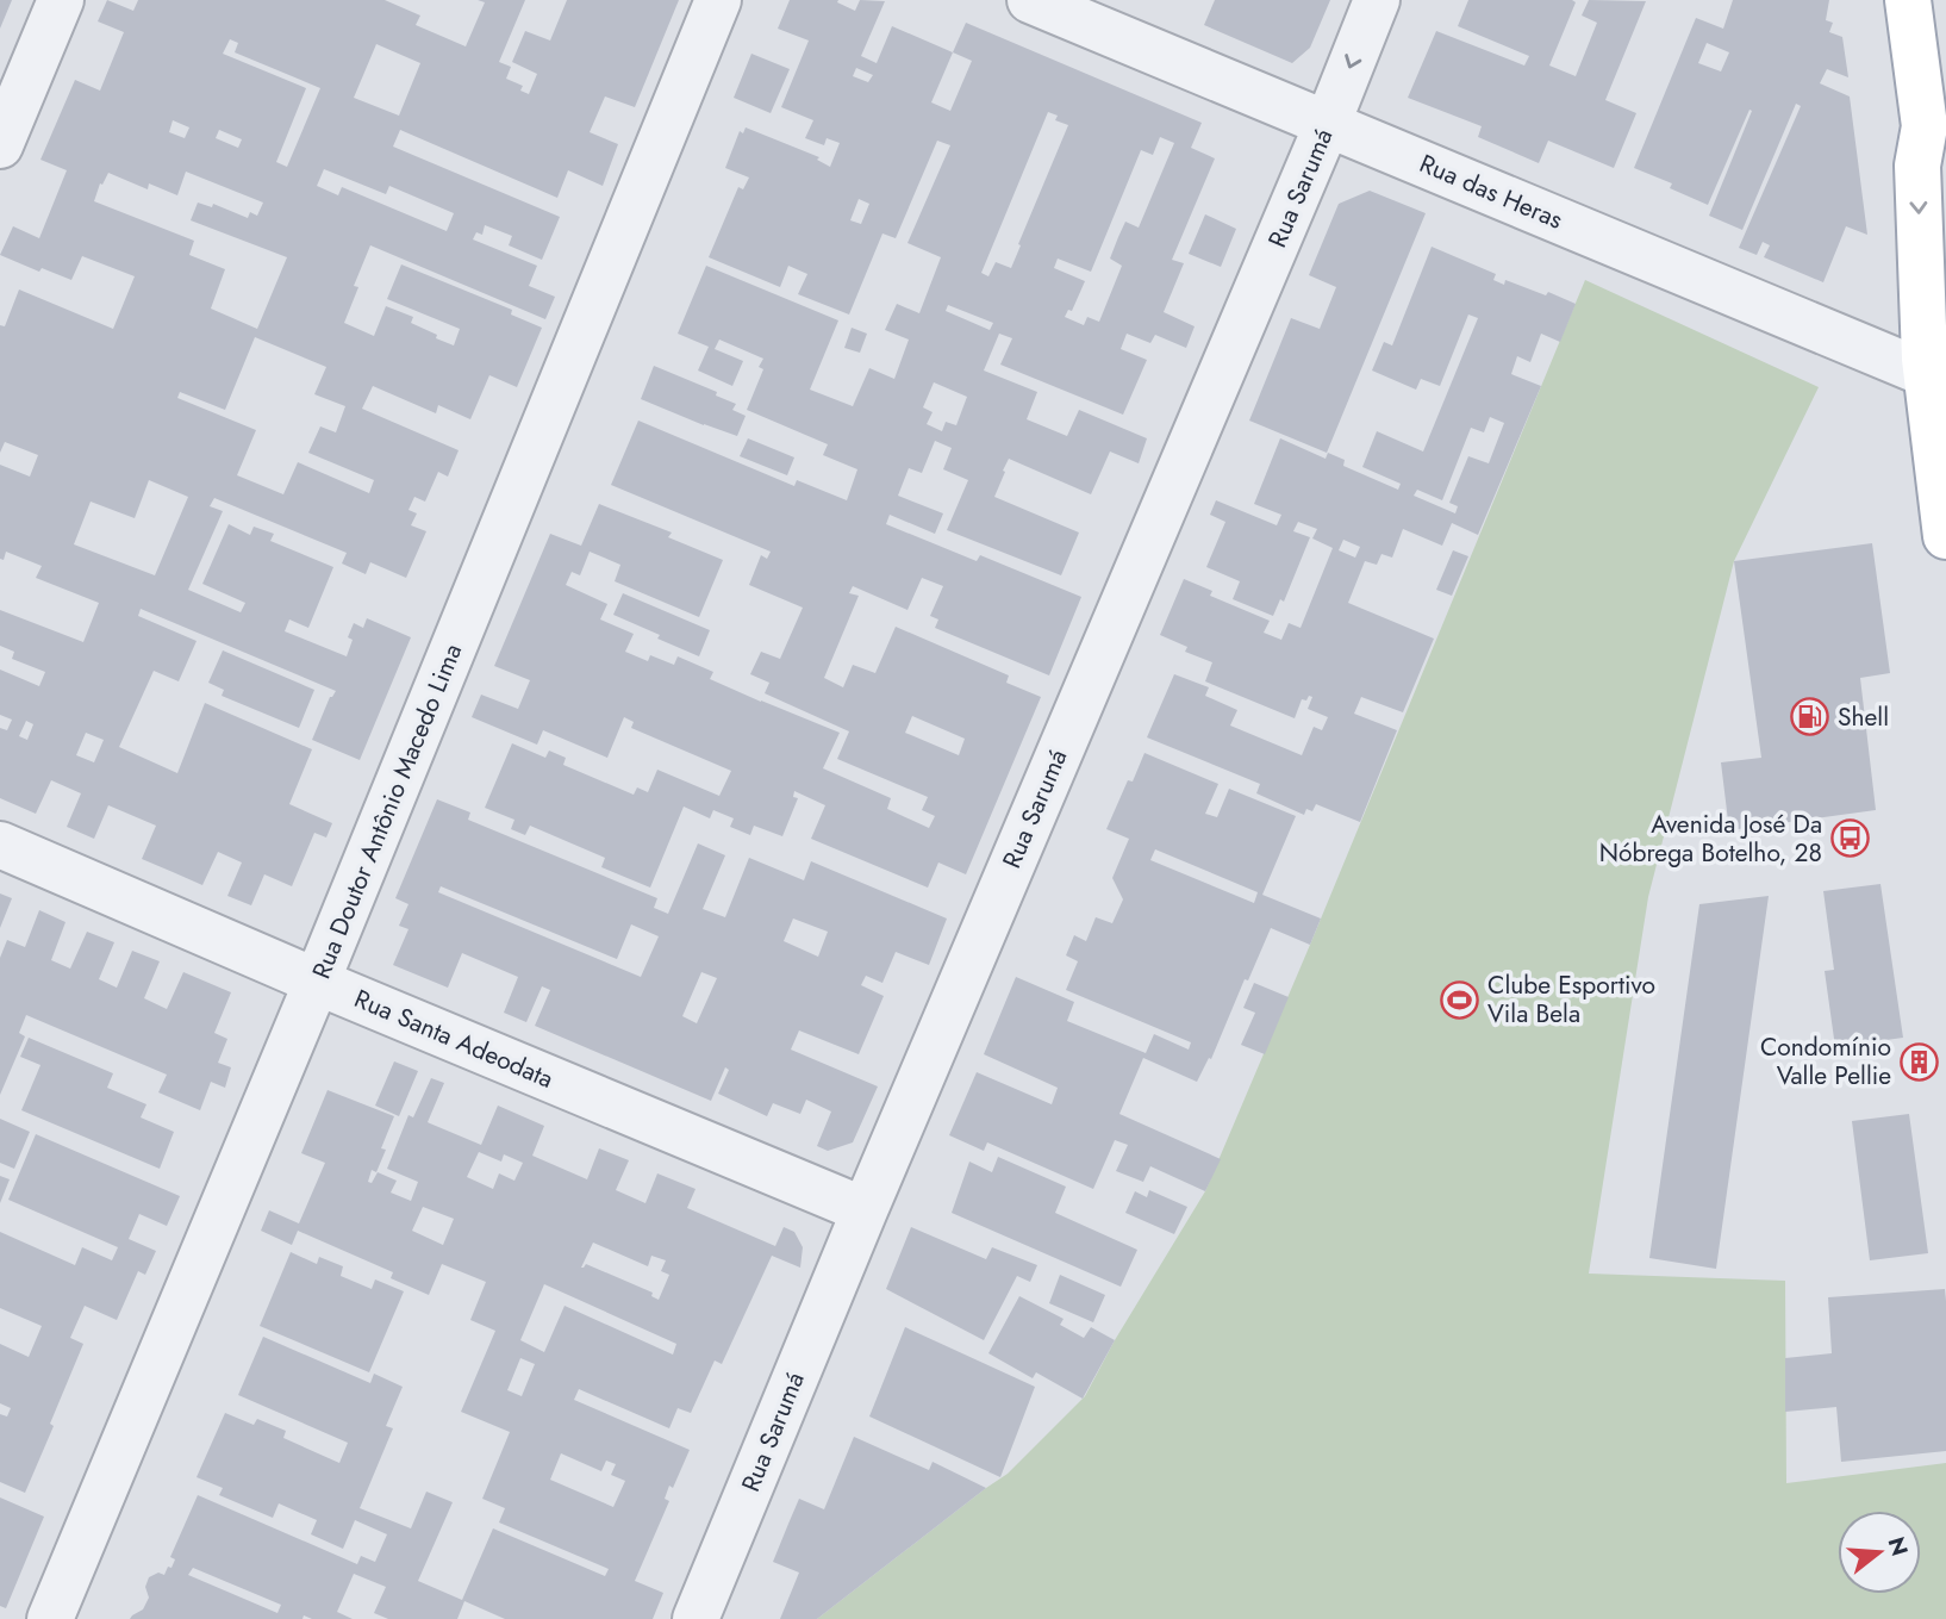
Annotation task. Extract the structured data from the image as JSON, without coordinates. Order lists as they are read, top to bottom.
{
  "streets": {
    "street": [
      "Rua Sarumá",
      "Rua das Heras",
      "Rua Doutor Antônio Macedo Lima",
      "Rua Santa Adeodata"
    ]
  },
  "crossings": [
    ["Rua Sarumá", "Rua das Heras"],
    ["Rua Sarumá", "Rua Santa Adeodata"],
    ["Rua Doutor Antônio Macedo Lima", "Rua Santa Adeodata"]
  ],
  "places": {
    "fuel station": ["Shell"],
    "bus stop": ["Avenida José Da Nóbrega Botelho, 28"],
    "sports": ["Clube Esportivo Vila Bela"],
    "building": ["Condomínio Valle Pellie"]
  },
  "north": "right"
}
